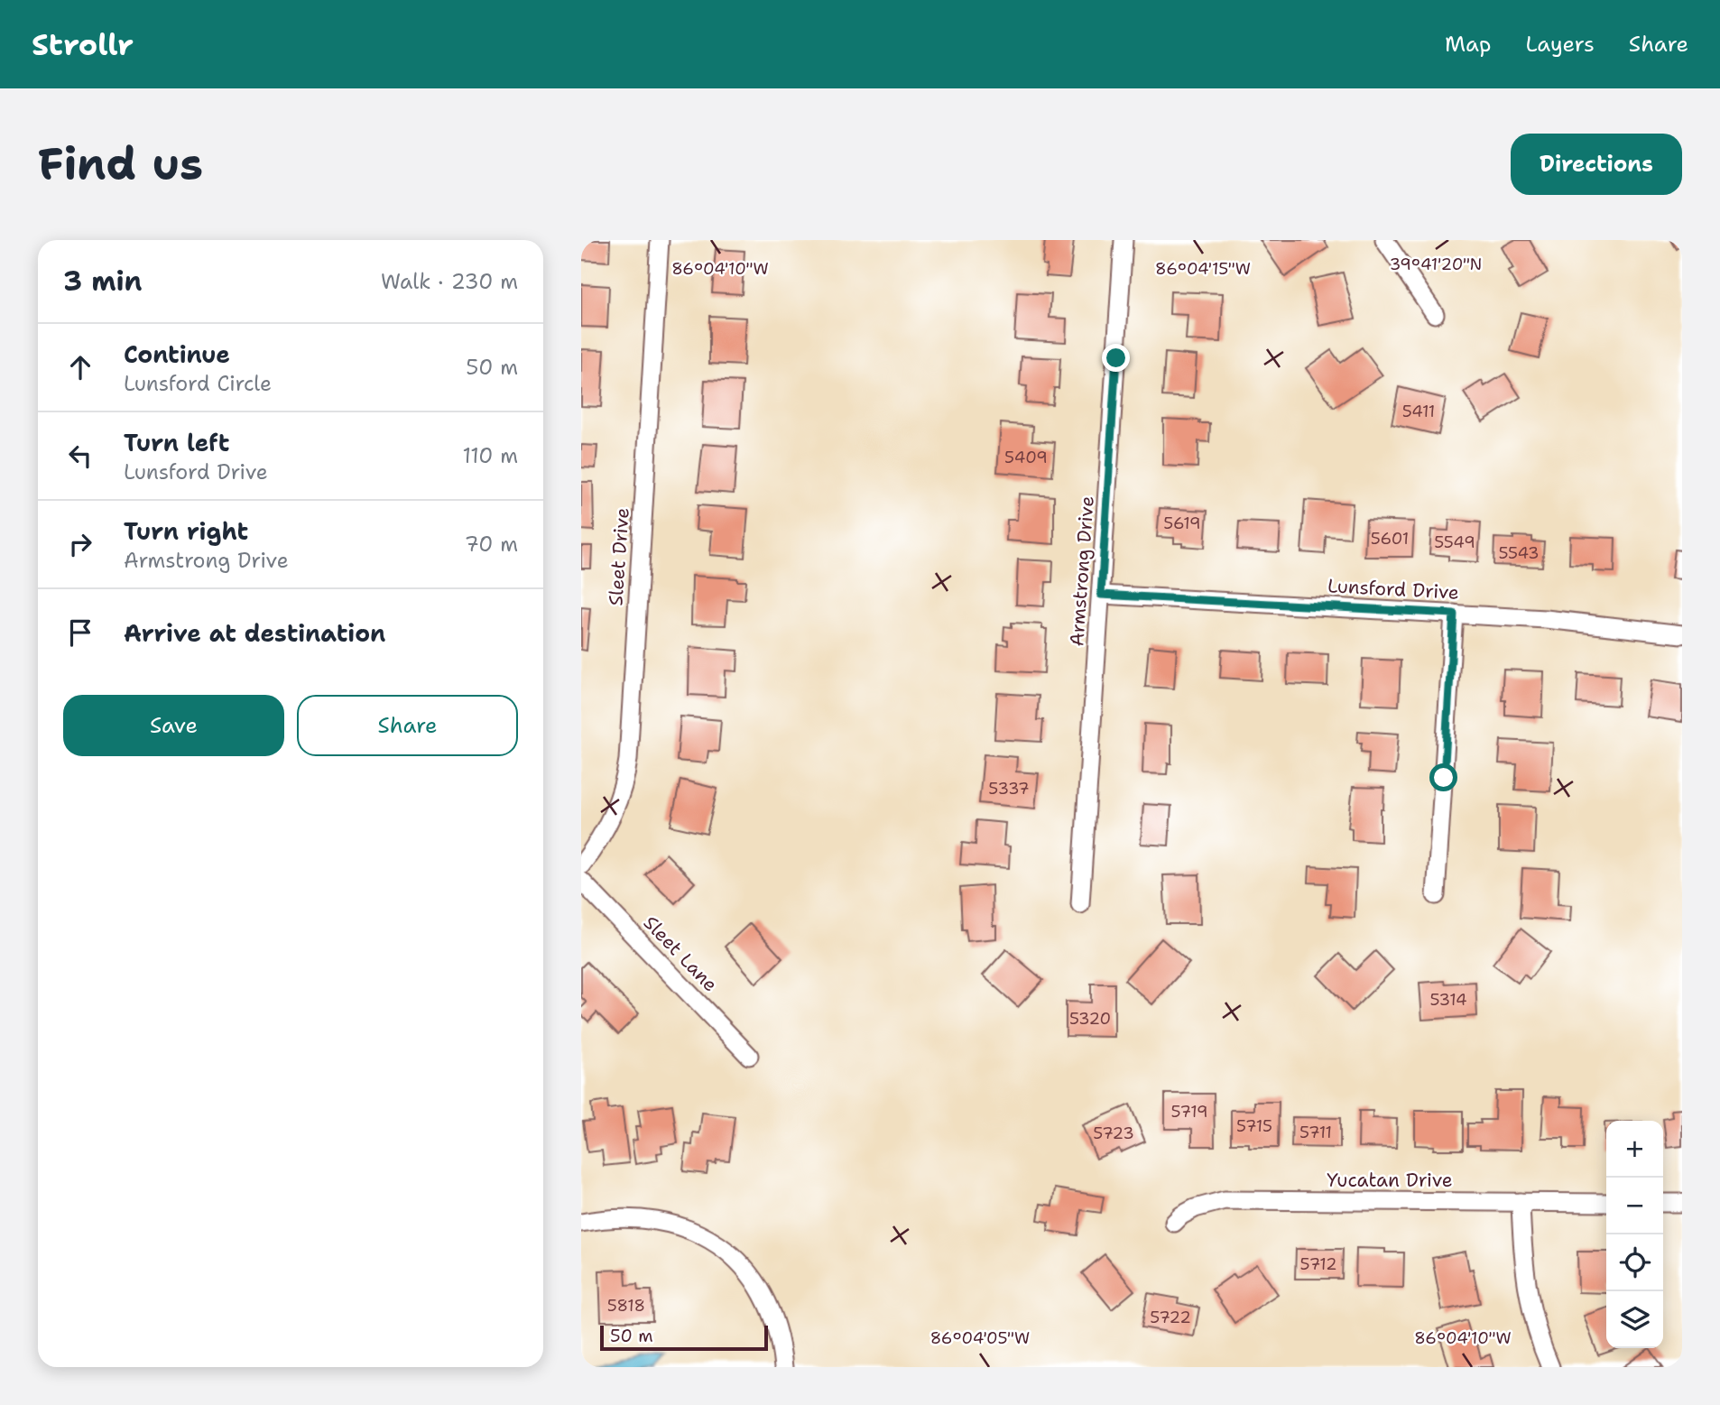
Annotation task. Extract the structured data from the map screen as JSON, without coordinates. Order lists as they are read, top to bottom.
{
  "streets": {
    "street": [
      "Sleet Drive",
      "Armstrong Drive",
      "Lunsford Drive",
      "Sleet Lane",
      "Yucatan Drive"
    ]
  },
  "crossings": [
    ["Armstrong Drive", "Lunsford Drive"]
  ],
  "house_numbers": [
    "5411",
    "5409",
    "5619",
    "5601",
    "5549",
    "5543",
    "5337",
    "5314",
    "5320",
    "5719",
    "5715",
    "5711",
    "5723",
    "5712",
    "5818",
    "5722"
  ],
  "scale_bar": "50 m",
  "page": {
    "header": "Strollr",
    "nav": ["Map", "Layers", "Share"],
    "buttons": [
      "Directions",
      ["Save", "Share"]
    ],
    "title": "Find us",
    "heading": ["3 min", "Walk · 230 m"],
    "list": [
      ["Continue", "Lunsford Circle", "50 m"],
      ["Turn left", "Lunsford Drive", "110 m"],
      ["Turn right", "Armstrong Drive", "70 m"],
      "Arrive at destination"
    ],
    "map_buttons": ["+", "−"],
    "scale": "50 m"
  },
  "coordinates": [
    "39°41'20\"N",
    "86°04'10\"W",
    "86°04'15\"W",
    "86°04'05\"W"
  ]
}
